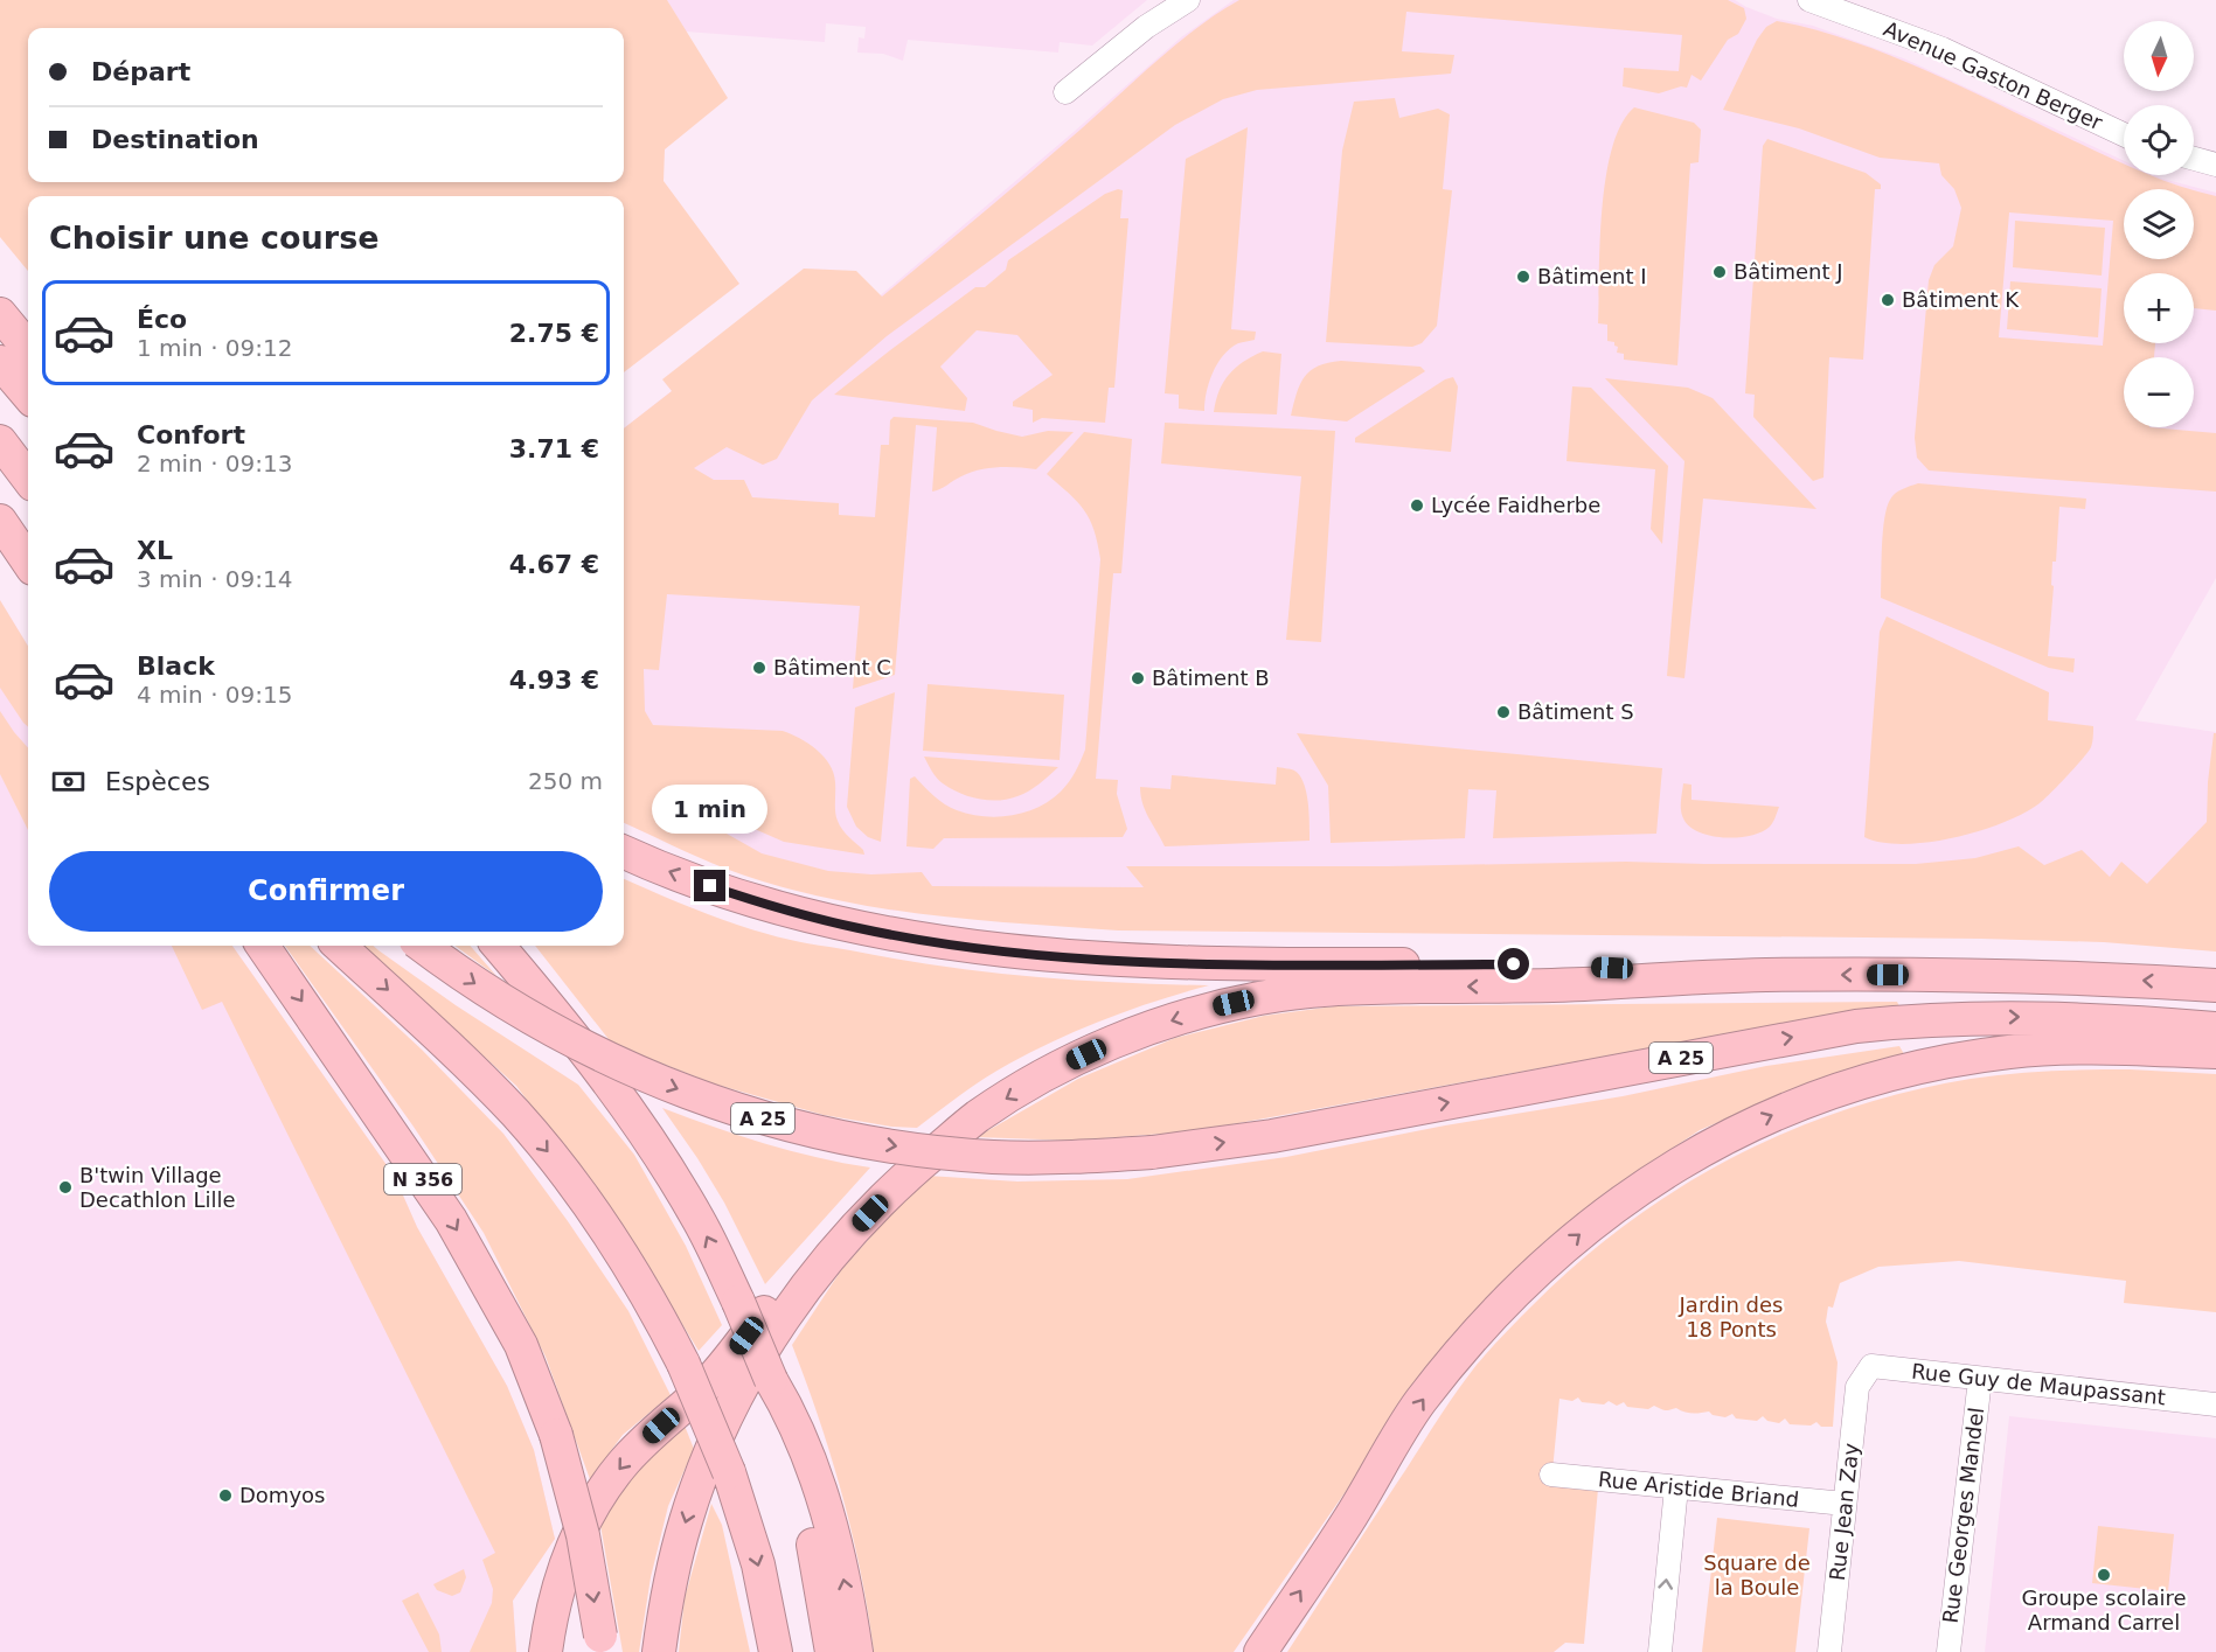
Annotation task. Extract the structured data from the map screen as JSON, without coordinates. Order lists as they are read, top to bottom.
{
  "streets": {
    "highway": ["A 25", "N 356"],
    "street": [
      "Avenue Gaston Berger",
      "Rue Guy de Maupassant",
      "Rue Aristide Briand",
      "Rue Jean Zay",
      "Rue Georges Mandel"
    ]
  },
  "crossings": [
    ["Rue Guy de Maupassant", "Rue Jean Zay"],
    ["Rue Guy de Maupassant", "Rue Georges Mandel"],
    ["Rue Aristide Briand", "Rue Jean Zay"]
  ],
  "parks": ["Jardin des 18 Ponts", "Square de la Boule"],
  "places": [
    "Bâtiment J",
    "Bâtiment I",
    "Bâtiment K",
    "Lycée Faidherbe",
    "Bâtiment C",
    "Bâtiment B",
    "Bâtiment S",
    "B'twin Village Decathlon Lille",
    "Domyos",
    "Groupe scolaire Armand Carrel"
  ],
  "north": "bottom",
  "page": {
    "map_buttons": ["+", "−"],
    "banner": ["Départ", "Destination"],
    "heading": "Choisir une course",
    "list": [
      {
        "name": "Éco",
        "note": "1 min · 09:12",
        "value": "2.75 €"
      },
      {
        "name": "Confort",
        "note": "2 min · 09:13",
        "value": "3.71 €"
      },
      {
        "name": "XL",
        "note": "3 min · 09:14",
        "value": "4.67 €"
      },
      {
        "name": "Black",
        "note": "4 min · 09:15",
        "value": "4.93 €"
      }
    ],
    "pay": ["Espèces", "250 m"],
    "bubble": "1 min",
    "buttons": "Confirmer"
  }
}
